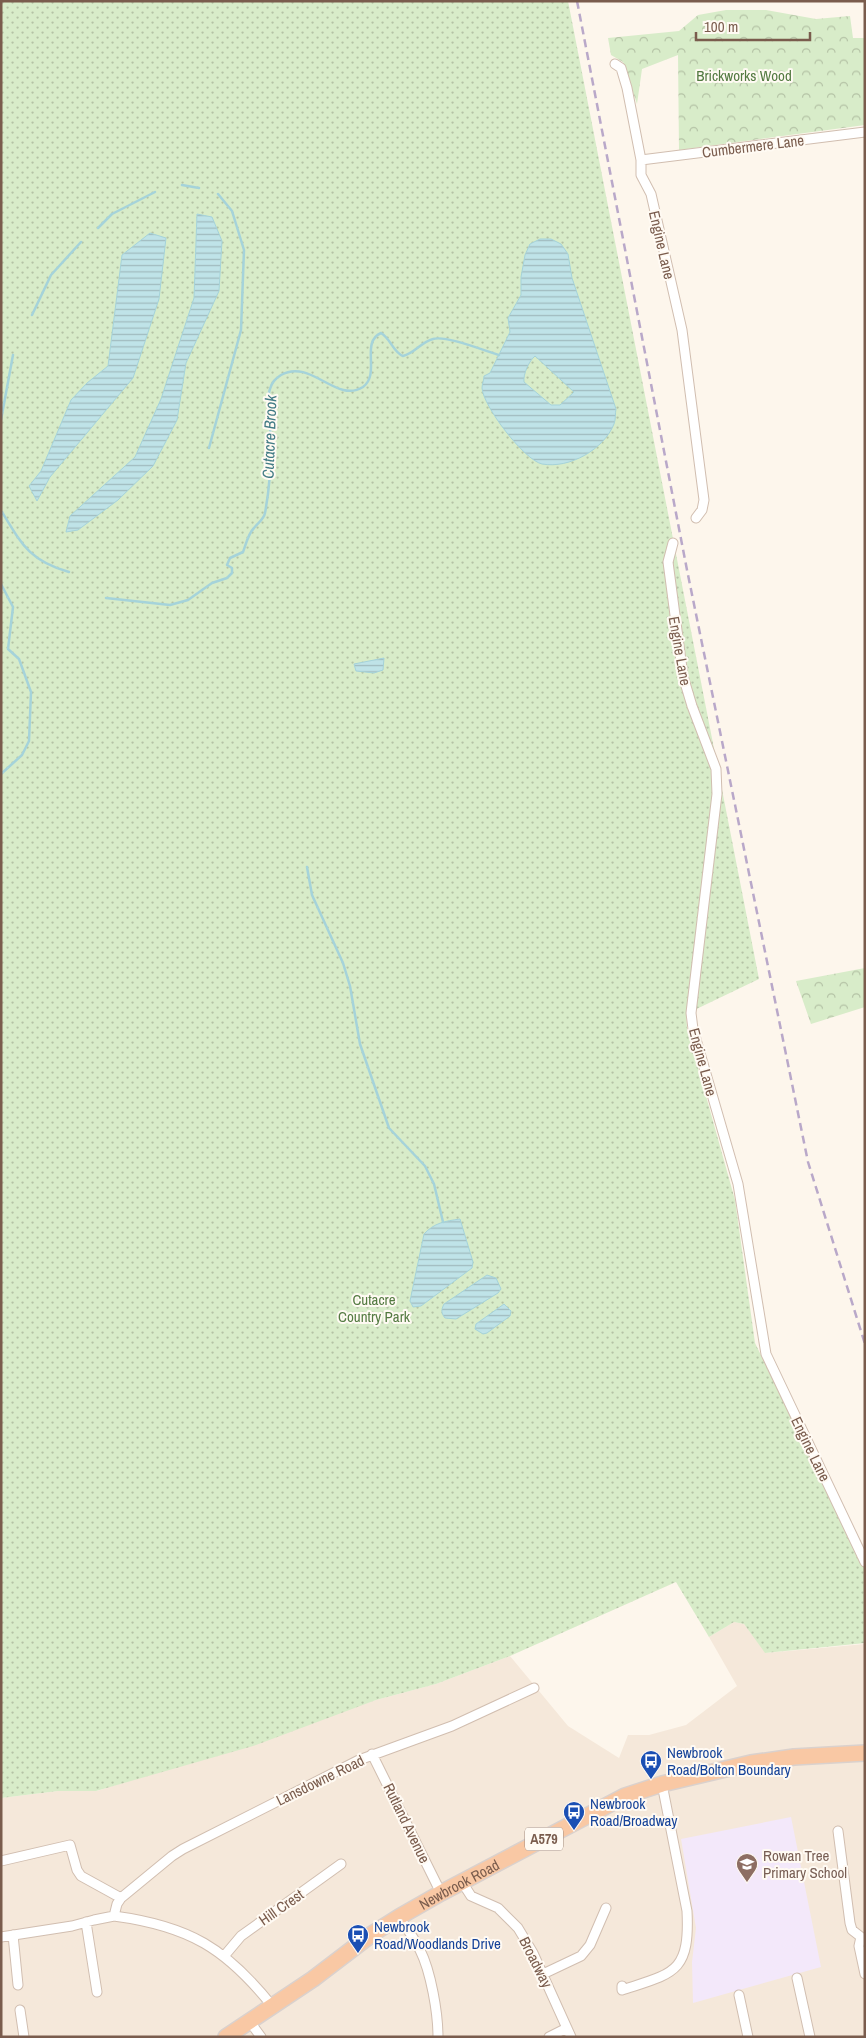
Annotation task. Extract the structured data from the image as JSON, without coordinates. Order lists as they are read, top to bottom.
{
  "streets": {
    "highway": ["A579", "Newbrook Road"],
    "street": [
      "Cumbermere Lane",
      "Engine Lane",
      "Lansdowne Road",
      "Rutland Avenue",
      "Hill Crest",
      "Broadway"
    ]
  },
  "crossings": [
    ["Cumbermere Lane", "Engine Lane"],
    ["Lansdowne Road", "Rutland Avenue"],
    ["Rutland Avenue", "Newbrook Road"],
    ["A579", "Newbrook Road"],
    ["Newbrook Road", "Broadway"]
  ],
  "water": ["Cutacre Brook"],
  "parks": ["Brickworks Wood", "Cutacre Country Park"],
  "places": {
    "bus stop": ["Newbrook Road/Bolton Boundary", "Newbrook Road/Broadway", "Newbrook Road/Woodlands Drive"],
    "school or university": ["Rowan Tree Primary School"]
  },
  "scale_bar": "100 m"
}
